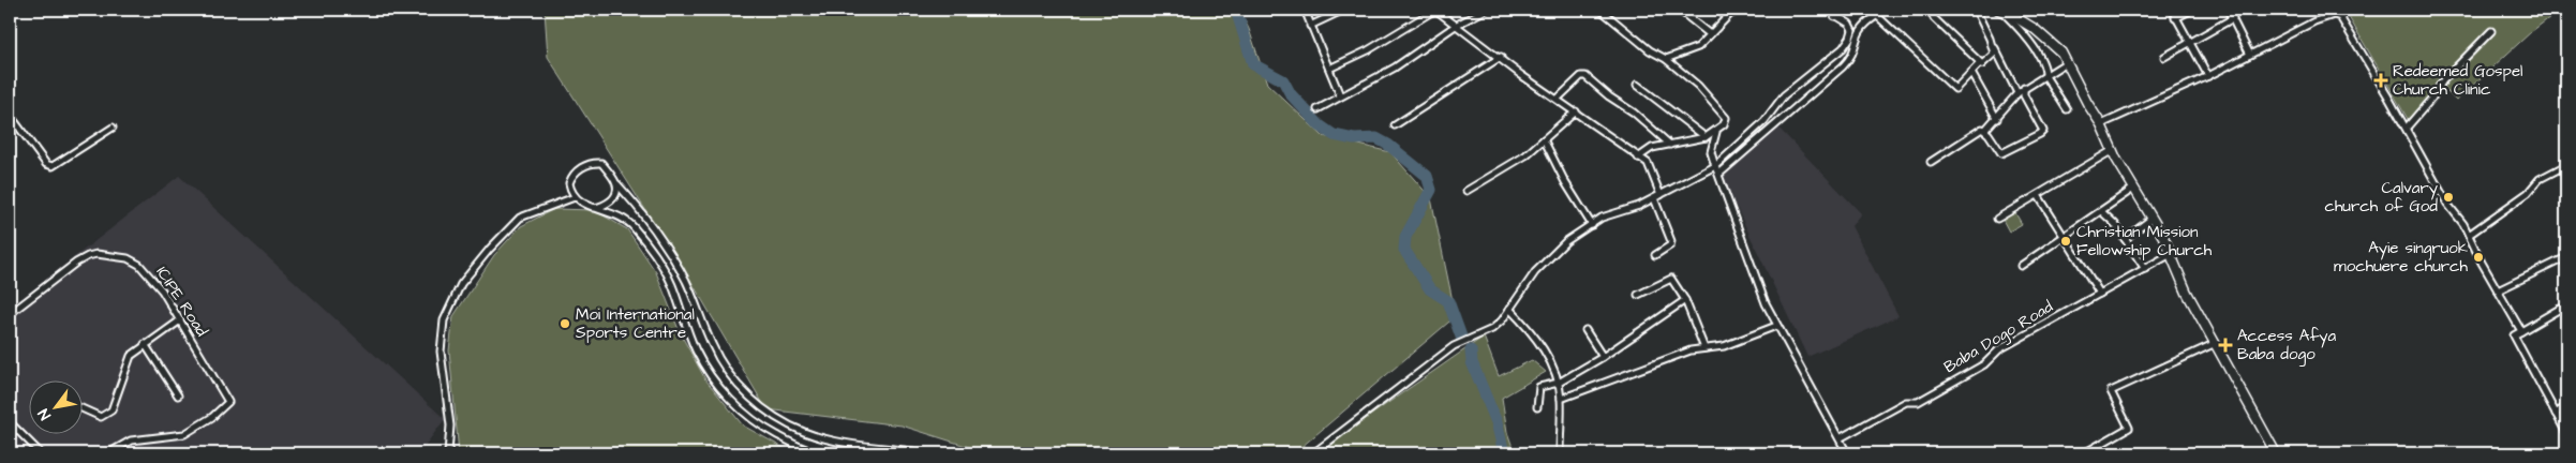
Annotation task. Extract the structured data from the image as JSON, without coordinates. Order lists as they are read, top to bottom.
{
  "streets": {
    "street": ["ICIPE Road", "Baba Dogo Road"]
  },
  "places": {
    "health": ["Redeemed Gospel Church Clinic", "Access Afya Baba dogo"],
    "other": [
      "Calvary church of God",
      "Christian Mission Fellowship Church",
      "Ayie singruok mochuere church",
      "Moi International Sports Centre"
    ]
  },
  "north": "bottom left"
}
